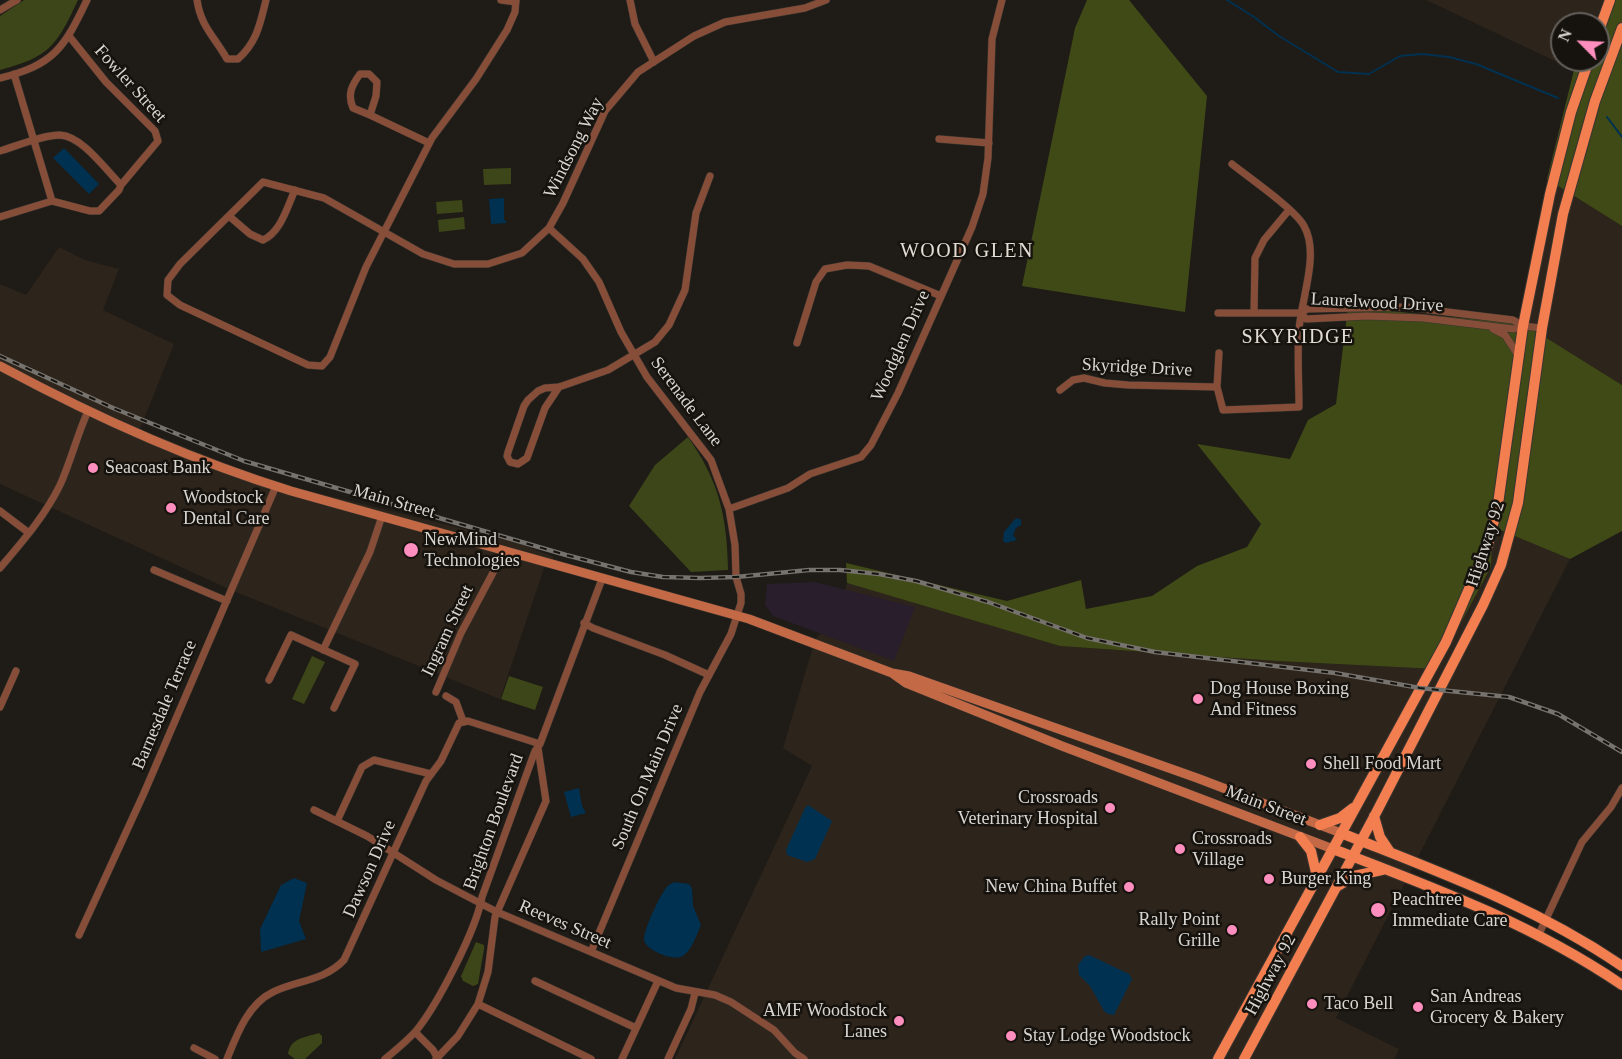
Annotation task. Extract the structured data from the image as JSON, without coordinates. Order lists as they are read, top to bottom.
{
  "streets": {
    "main road": ["Main Street", "Highway 92"],
    "street": [
      "Fowler Street",
      "Windsong Way",
      "Laurelwood Drive",
      "Woodglen Drive",
      "Skyridge Drive",
      "Serenade Lane",
      "Ingram Street",
      "Barnesdale Terrace",
      "South On Main Drive",
      "Brighton Boulevard",
      "Dawson Drive",
      "Reeves Street"
    ]
  },
  "crossings": [
    ["Windsong Way", "Serenade Lane"],
    ["Laurelwood Drive", "Skyridge Drive"],
    ["Laurelwood Drive", "Highway 92"],
    ["Woodglen Drive", "Serenade Lane"],
    ["Serenade Lane", "Main Street"],
    ["Serenade Lane", "South On Main Drive"],
    ["Main Street", "Highway 92"],
    ["Main Street", "Ingram Street"],
    ["Main Street", "Barnesdale Terrace"],
    ["Main Street", "South On Main Drive"],
    ["Main Street", "Brighton Boulevard"],
    ["South On Main Drive", "Reeves Street"],
    ["Brighton Boulevard", "Reeves Street"],
    ["Dawson Drive", "Reeves Street"]
  ],
  "districts": ["WOOD GLEN", "SKYRIDGE"],
  "places": [
    "Seacoast Bank",
    "Woodstock Dental Care",
    "NewMind Technologies",
    "Dog House Boxing And Fitness",
    "Shell Food Mart",
    "Crossroads Veterinary Hospital",
    "Crossroads Village",
    "Burger King",
    "New China Buffet",
    "Peachtree Immediate Care",
    "Rally Point Grille",
    "Taco Bell",
    "San Andreas Grocery & Bakery",
    "AMF Woodstock Lanes",
    "Stay Lodge Woodstock"
  ],
  "north": "top left"
}
